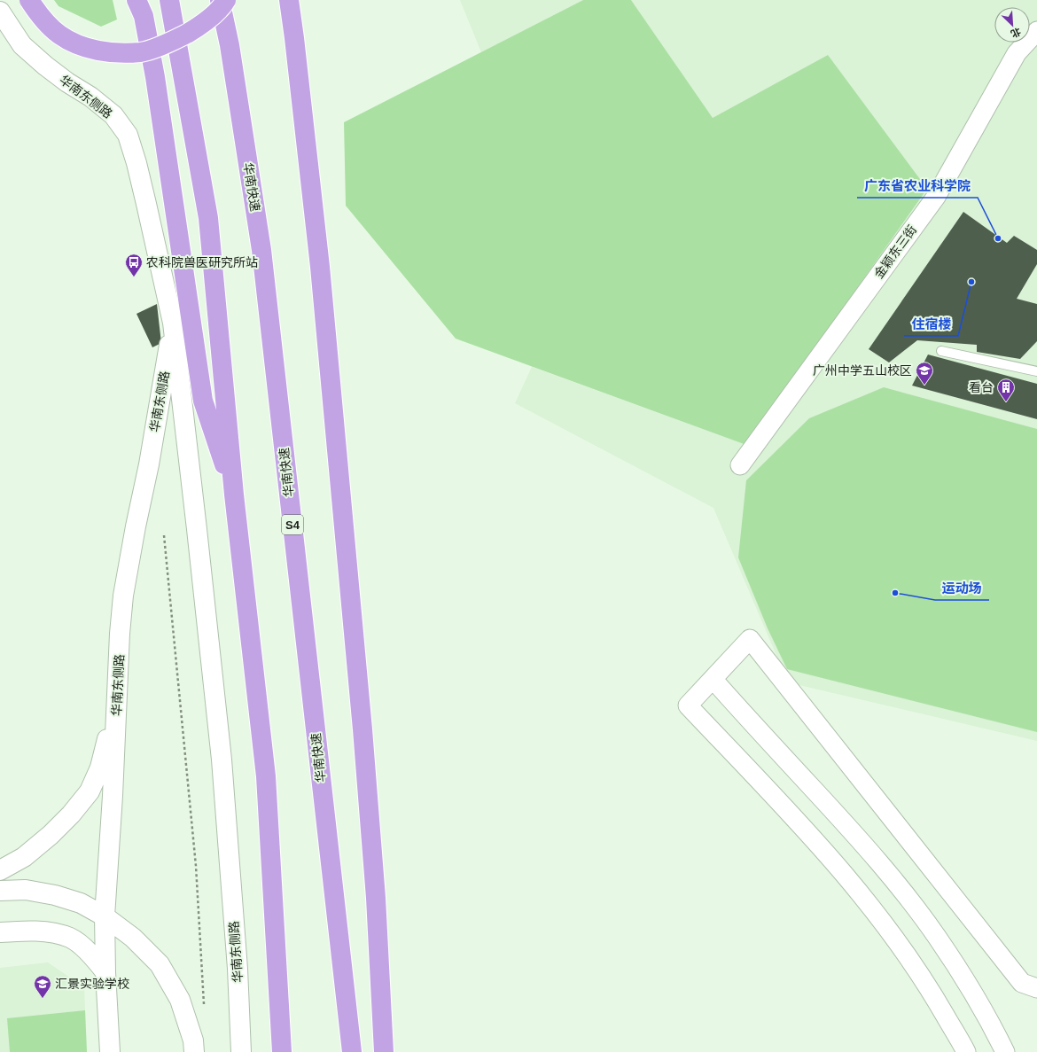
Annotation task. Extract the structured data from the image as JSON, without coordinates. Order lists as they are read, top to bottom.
{
  "streets": {
    "highway": ["华南快速", "S4"],
    "street": ["华南东侧路", "金颖东三街"]
  },
  "places": {
    "other": ["广东省农业科学院", "住宿楼", "运动场"],
    "bus stop": ["农科院兽医研究所站"],
    "school or university": ["广州中学五山校区", "汇景实验学校"],
    "building": ["看台"]
  },
  "north": "bottom right"
}
